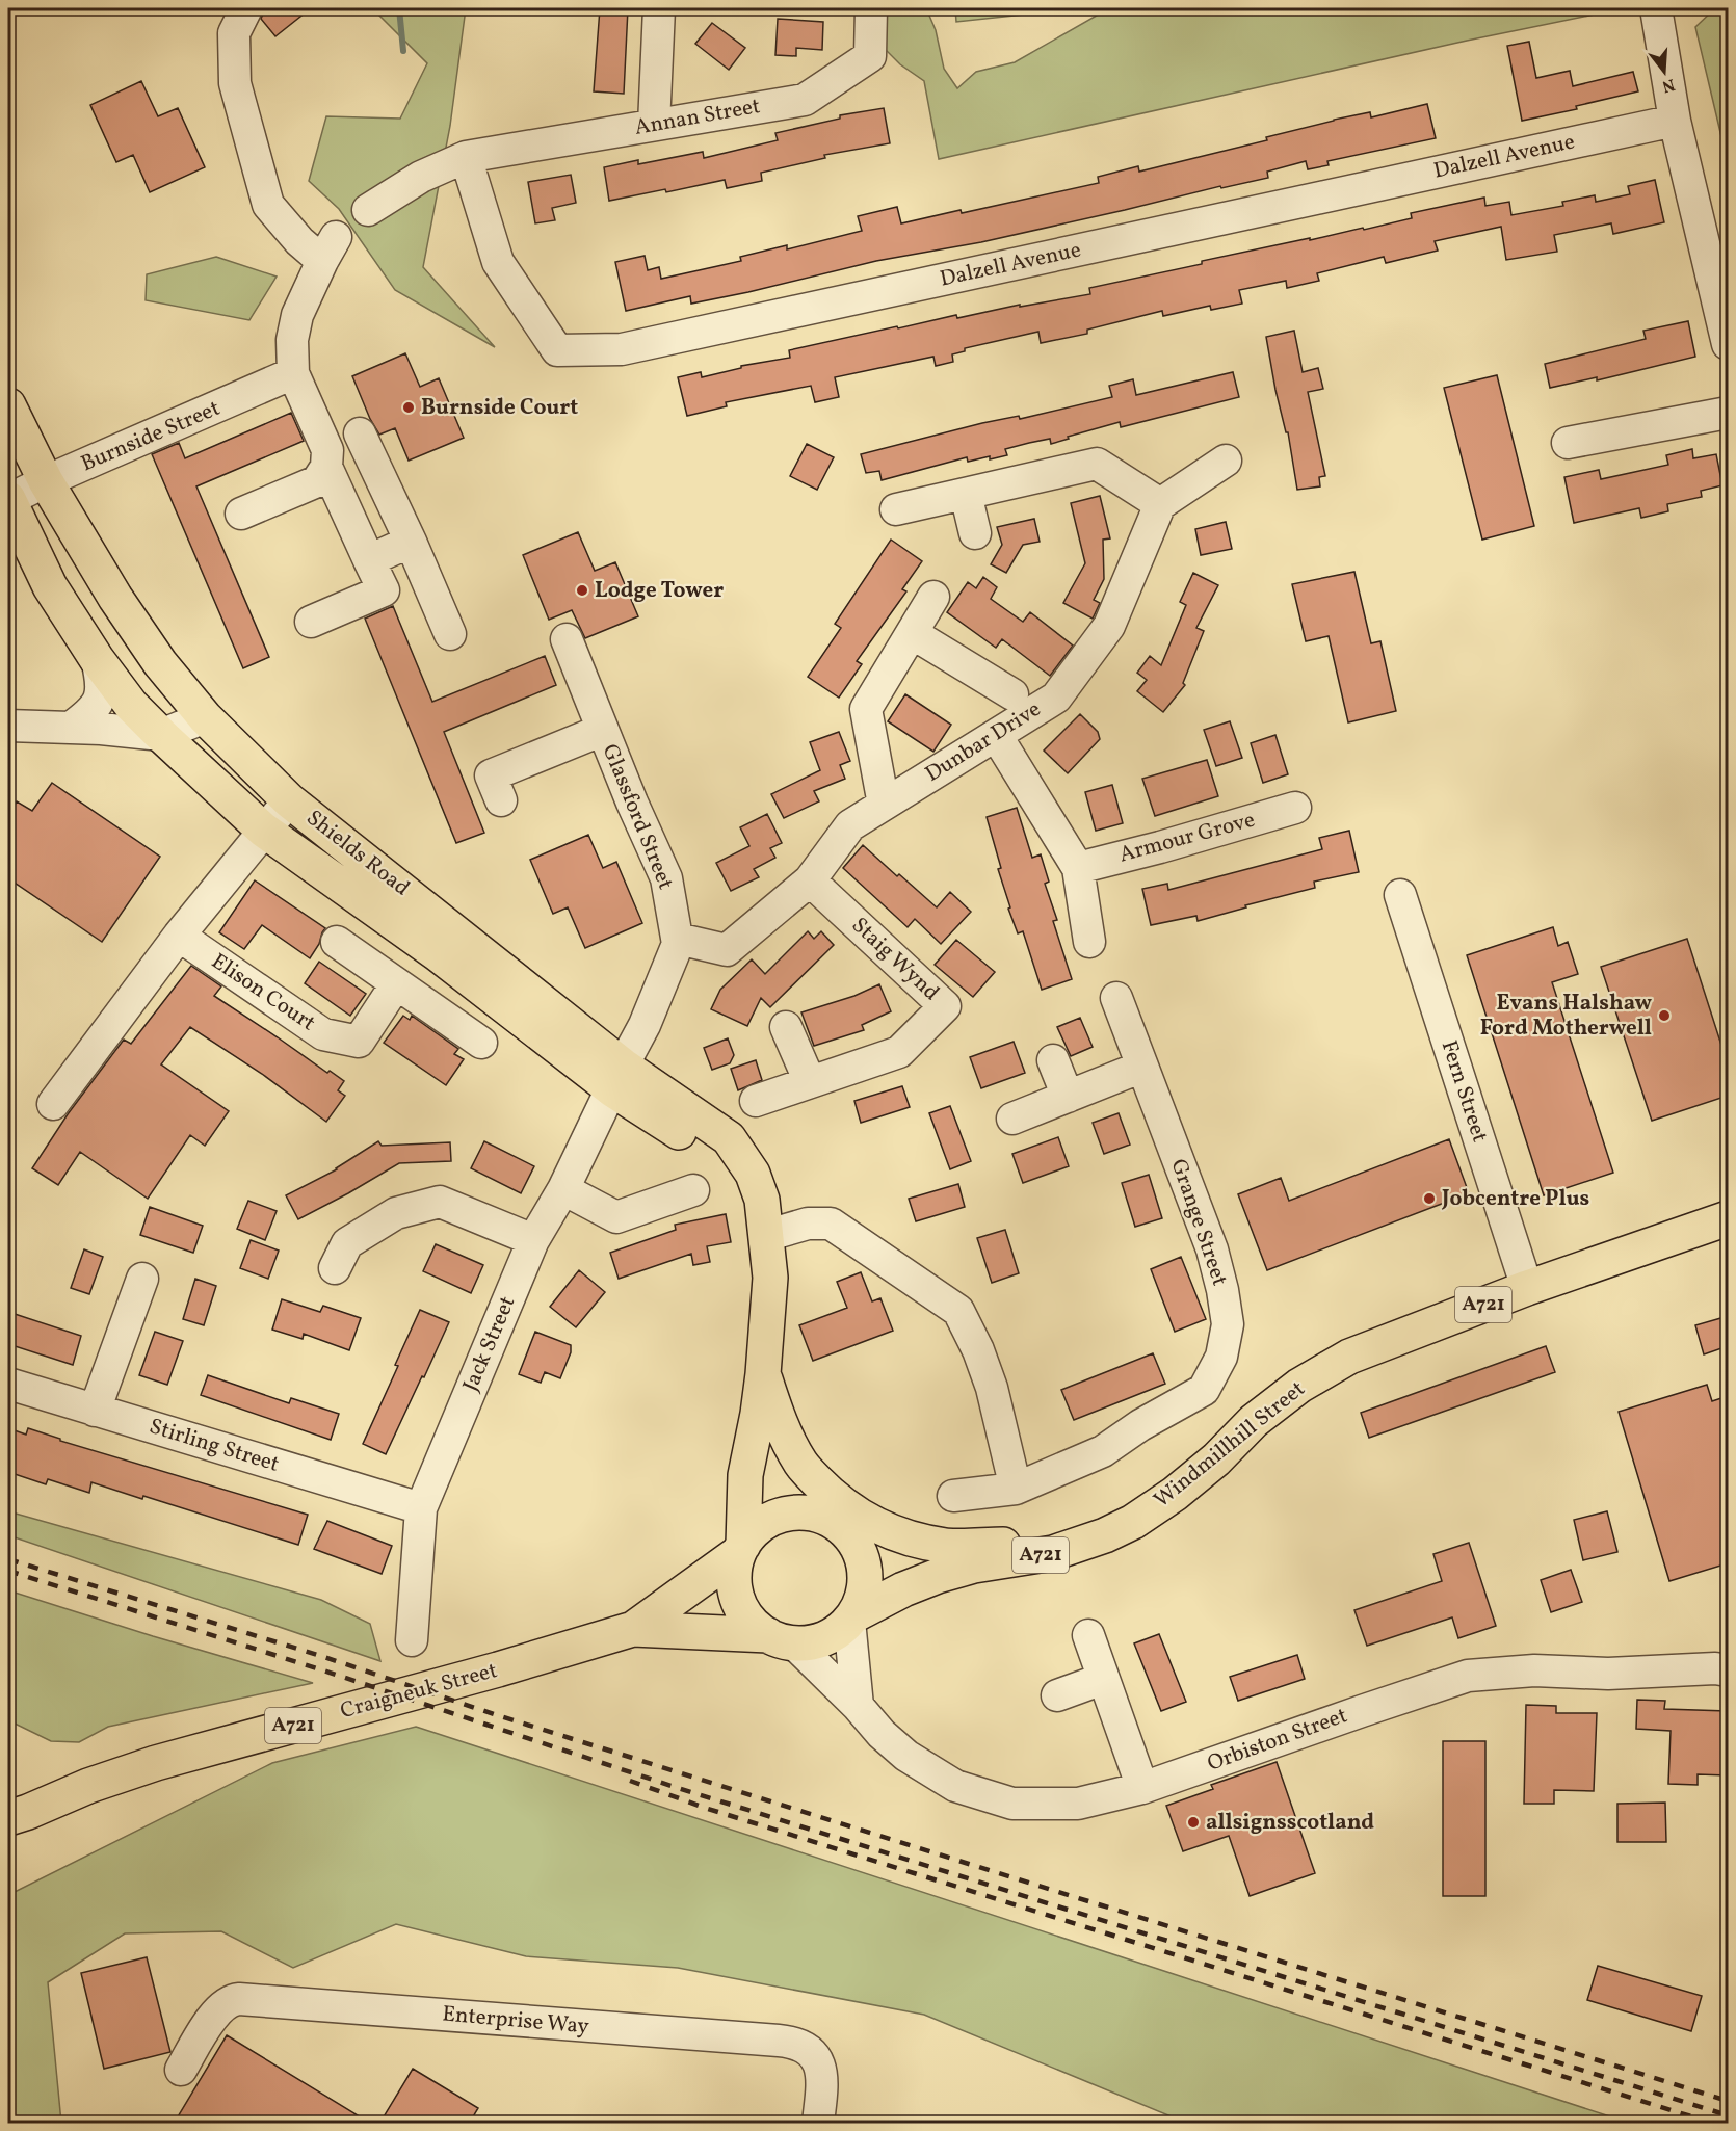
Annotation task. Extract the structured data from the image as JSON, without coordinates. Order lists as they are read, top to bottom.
{
  "streets": {
    "main road": [
      "Shields Road",
      "A721",
      "Windmillhill Street",
      "Craigneuk Street"
    ],
    "street": [
      "Annan Street",
      "Dalzell Avenue",
      "Burnside Street",
      "Dunbar Drive",
      "Glassford Street",
      "Armour Grove",
      "Staig Wynd",
      "Elison Court",
      "Fern Street",
      "Grange Street",
      "Jack Street",
      "Stirling Street",
      "Orbiston Street",
      "Enterprise Way"
    ]
  },
  "crossings": [
    ["Annan Street", "Dalzell Avenue"],
    ["Burnside Street", "Shields Road"],
    ["Dunbar Drive", "Glassford Street"],
    ["Dunbar Drive", "Staig Wynd"],
    ["Glassford Street", "Shields Road"],
    ["Glassford Street", "Jack Street"],
    ["Shields Road", "Jack Street"],
    ["Shields Road", "Windmillhill Street"],
    ["Shields Road", "Craigneuk Street"],
    ["Shields Road", "Orbiston Street"],
    ["Fern Street", "Windmillhill Street"],
    ["Jack Street", "Stirling Street"],
    ["Windmillhill Street", "Craigneuk Street"],
    ["Windmillhill Street", "Orbiston Street"],
    ["Craigneuk Street", "Orbiston Street"]
  ],
  "places": [
    "Burnside Court",
    "Lodge Tower",
    "Evans Halshaw Ford Motherwell",
    "Jobcentre Plus",
    "allsignsscotland"
  ],
  "north": "bottom"
}
